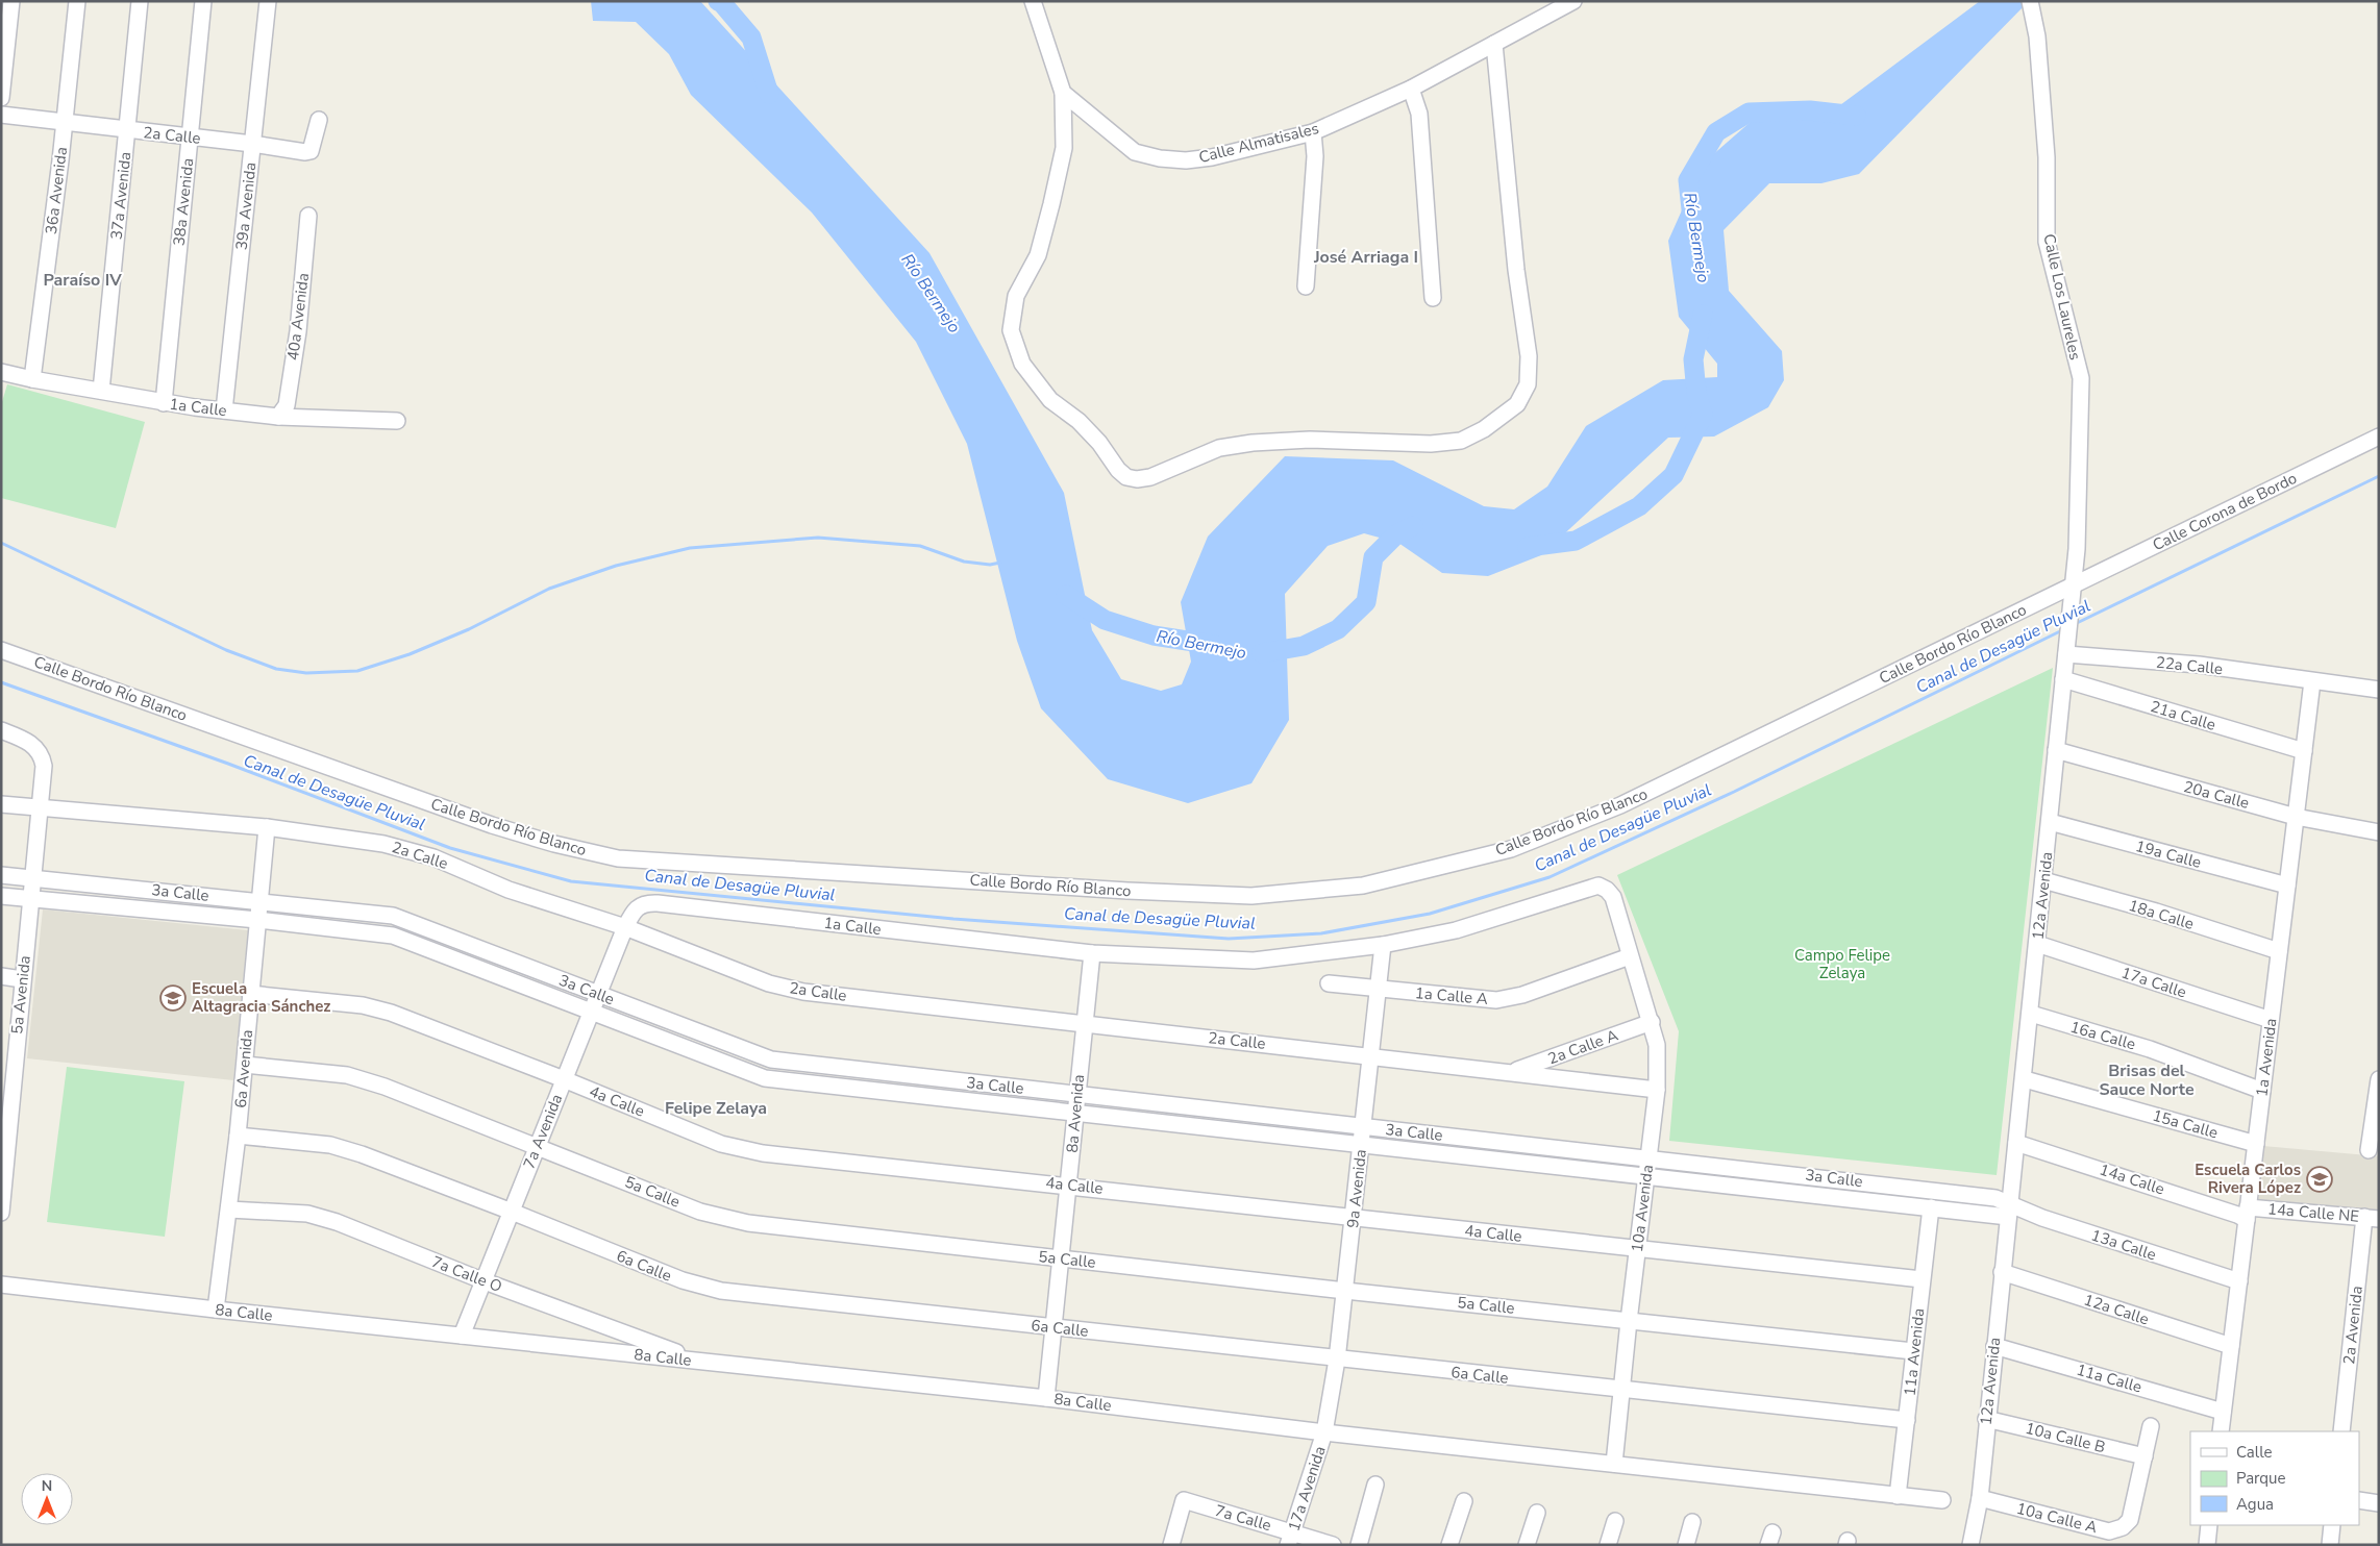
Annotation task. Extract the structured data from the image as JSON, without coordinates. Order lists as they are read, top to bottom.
{
  "streets": {
    "street": [
      "2a Calle",
      "Calle Almatisales",
      "36a Avenida",
      "37a Avenida",
      "38a Avenida",
      "39a Avenida",
      "Calle Los Laureles",
      "40a Avenida",
      "1a Calle",
      "Calle Corona de Bordo",
      "Calle Bordo Río Blanco",
      "22a Calle",
      "21a Calle",
      "20a Calle",
      "19a Calle",
      "3a Calle",
      "12a Avenida",
      "18a Calle",
      "17a Calle",
      "5a Avenida",
      "1a Calle A",
      "16a Calle",
      "2a Calle A",
      "1a Avenida",
      "6a Avenida",
      "4a Calle",
      "8a Avenida",
      "15a Calle",
      "7a Avenida",
      "14a Calle",
      "9a Avenida",
      "5a Calle",
      "10a Avenida",
      "14a Calle NE",
      "13a Calle",
      "6a Calle",
      "7a Calle O",
      "12a Calle",
      "8a Calle",
      "2a Avenida",
      "11a Avenida",
      "11a Calle",
      "10a Calle B",
      "17a Avenida",
      "7a Calle",
      "10a Calle A"
    ]
  },
  "crossings": [
    ["2a Calle", "36a Avenida"],
    ["2a Calle", "37a Avenida"],
    ["2a Calle", "38a Avenida"],
    ["2a Calle", "39a Avenida"],
    ["2a Calle", "1a Calle"],
    ["2a Calle", "5a Avenida"],
    ["2a Calle", "2a Calle A"],
    ["2a Calle", "6a Avenida"],
    ["2a Calle", "8a Avenida"],
    ["2a Calle", "7a Avenida"],
    ["2a Calle", "9a Avenida"],
    ["2a Calle", "10a Avenida"],
    ["36a Avenida", "1a Calle"],
    ["37a Avenida", "1a Calle"],
    ["38a Avenida", "1a Calle"],
    ["39a Avenida", "1a Calle"],
    ["Calle Los Laureles", "Calle Corona de Bordo"],
    ["Calle Los Laureles", "Calle Bordo Río Blanco"],
    ["Calle Los Laureles", "12a Avenida"],
    ["40a Avenida", "1a Calle"],
    ["1a Calle", "8a Avenida"],
    ["1a Calle", "7a Avenida"],
    ["Calle Corona de Bordo", "Calle Bordo Río Blanco"],
    ["Calle Corona de Bordo", "12a Avenida"],
    ["Calle Bordo Río Blanco", "12a Avenida"],
    ["22a Calle", "12a Avenida"],
    ["22a Calle", "1a Avenida"],
    ["21a Calle", "12a Avenida"],
    ["21a Calle", "1a Avenida"],
    ["20a Calle", "12a Avenida"],
    ["20a Calle", "1a Avenida"],
    ["19a Calle", "12a Avenida"],
    ["19a Calle", "1a Avenida"],
    ["3a Calle", "12a Avenida"],
    ["3a Calle", "5a Avenida"],
    ["3a Calle", "6a Avenida"],
    ["3a Calle", "8a Avenida"],
    ["3a Calle", "7a Avenida"],
    ["3a Calle", "9a Avenida"],
    ["3a Calle", "10a Avenida"],
    ["3a Calle", "13a Calle"],
    ["3a Calle", "11a Avenida"],
    ["12a Avenida", "18a Calle"],
    ["12a Avenida", "17a Calle"],
    ["12a Avenida", "16a Calle"],
    ["12a Avenida", "15a Calle"],
    ["12a Avenida", "14a Calle"],
    ["12a Avenida", "13a Calle"],
    ["12a Avenida", "12a Calle"],
    ["12a Avenida", "11a Calle"],
    ["12a Avenida", "10a Calle B"],
    ["12a Avenida", "10a Calle A"],
    ["18a Calle", "1a Avenida"],
    ["17a Calle", "1a Avenida"],
    ["1a Calle A", "9a Avenida"],
    ["1a Calle A", "10a Avenida"],
    ["16a Calle", "1a Avenida"],
    ["2a Calle A", "10a Avenida"],
    ["1a Avenida", "15a Calle"],
    ["1a Avenida", "14a Calle"],
    ["1a Avenida", "14a Calle NE"],
    ["1a Avenida", "13a Calle"],
    ["1a Avenida", "12a Calle"],
    ["1a Avenida", "11a Calle"],
    ["6a Avenida", "4a Calle"],
    ["6a Avenida", "5a Calle"],
    ["6a Avenida", "6a Calle"],
    ["6a Avenida", "7a Calle O"],
    ["6a Avenida", "8a Calle"],
    ["4a Calle", "8a Avenida"],
    ["4a Calle", "7a Avenida"],
    ["4a Calle", "9a Avenida"],
    ["4a Calle", "10a Avenida"],
    ["4a Calle", "11a Avenida"],
    ["8a Avenida", "5a Calle"],
    ["8a Avenida", "6a Calle"],
    ["8a Avenida", "8a Calle"],
    ["7a Avenida", "5a Calle"],
    ["7a Avenida", "6a Calle"],
    ["7a Avenida", "7a Calle O"],
    ["7a Avenida", "8a Calle"],
    ["14a Calle", "14a Calle NE"],
    ["9a Avenida", "5a Calle"],
    ["9a Avenida", "10a Avenida"],
    ["9a Avenida", "6a Calle"],
    ["9a Avenida", "8a Calle"],
    ["9a Avenida", "17a Avenida"],
    ["5a Calle", "10a Avenida"],
    ["5a Calle", "11a Avenida"],
    ["10a Avenida", "6a Calle"],
    ["10a Avenida", "8a Calle"],
    ["14a Calle NE", "2a Avenida"],
    ["6a Calle", "11a Avenida"],
    ["7a Calle O", "8a Calle"],
    ["8a Calle", "11a Avenida"],
    ["8a Calle", "17a Avenida"],
    ["10a Calle B", "10a Calle A"],
    ["17a Avenida", "7a Calle"]
  ],
  "districts": [
    "José Arriaga I",
    "Paraíso IV",
    "Brisas del Sauce Norte",
    "Felipe Zelaya"
  ],
  "water": ["Río Bermejo", "Canal de Desagüe Pluvial"],
  "parks": ["Campo Felipe Zelaya"],
  "places": {
    "school or university": ["Escuela Altagracia Sánchez", "Escuela Carlos Rivera López"]
  },
  "legend": ["Calle", "Parque", "Agua"],
  "north": "top"
}
